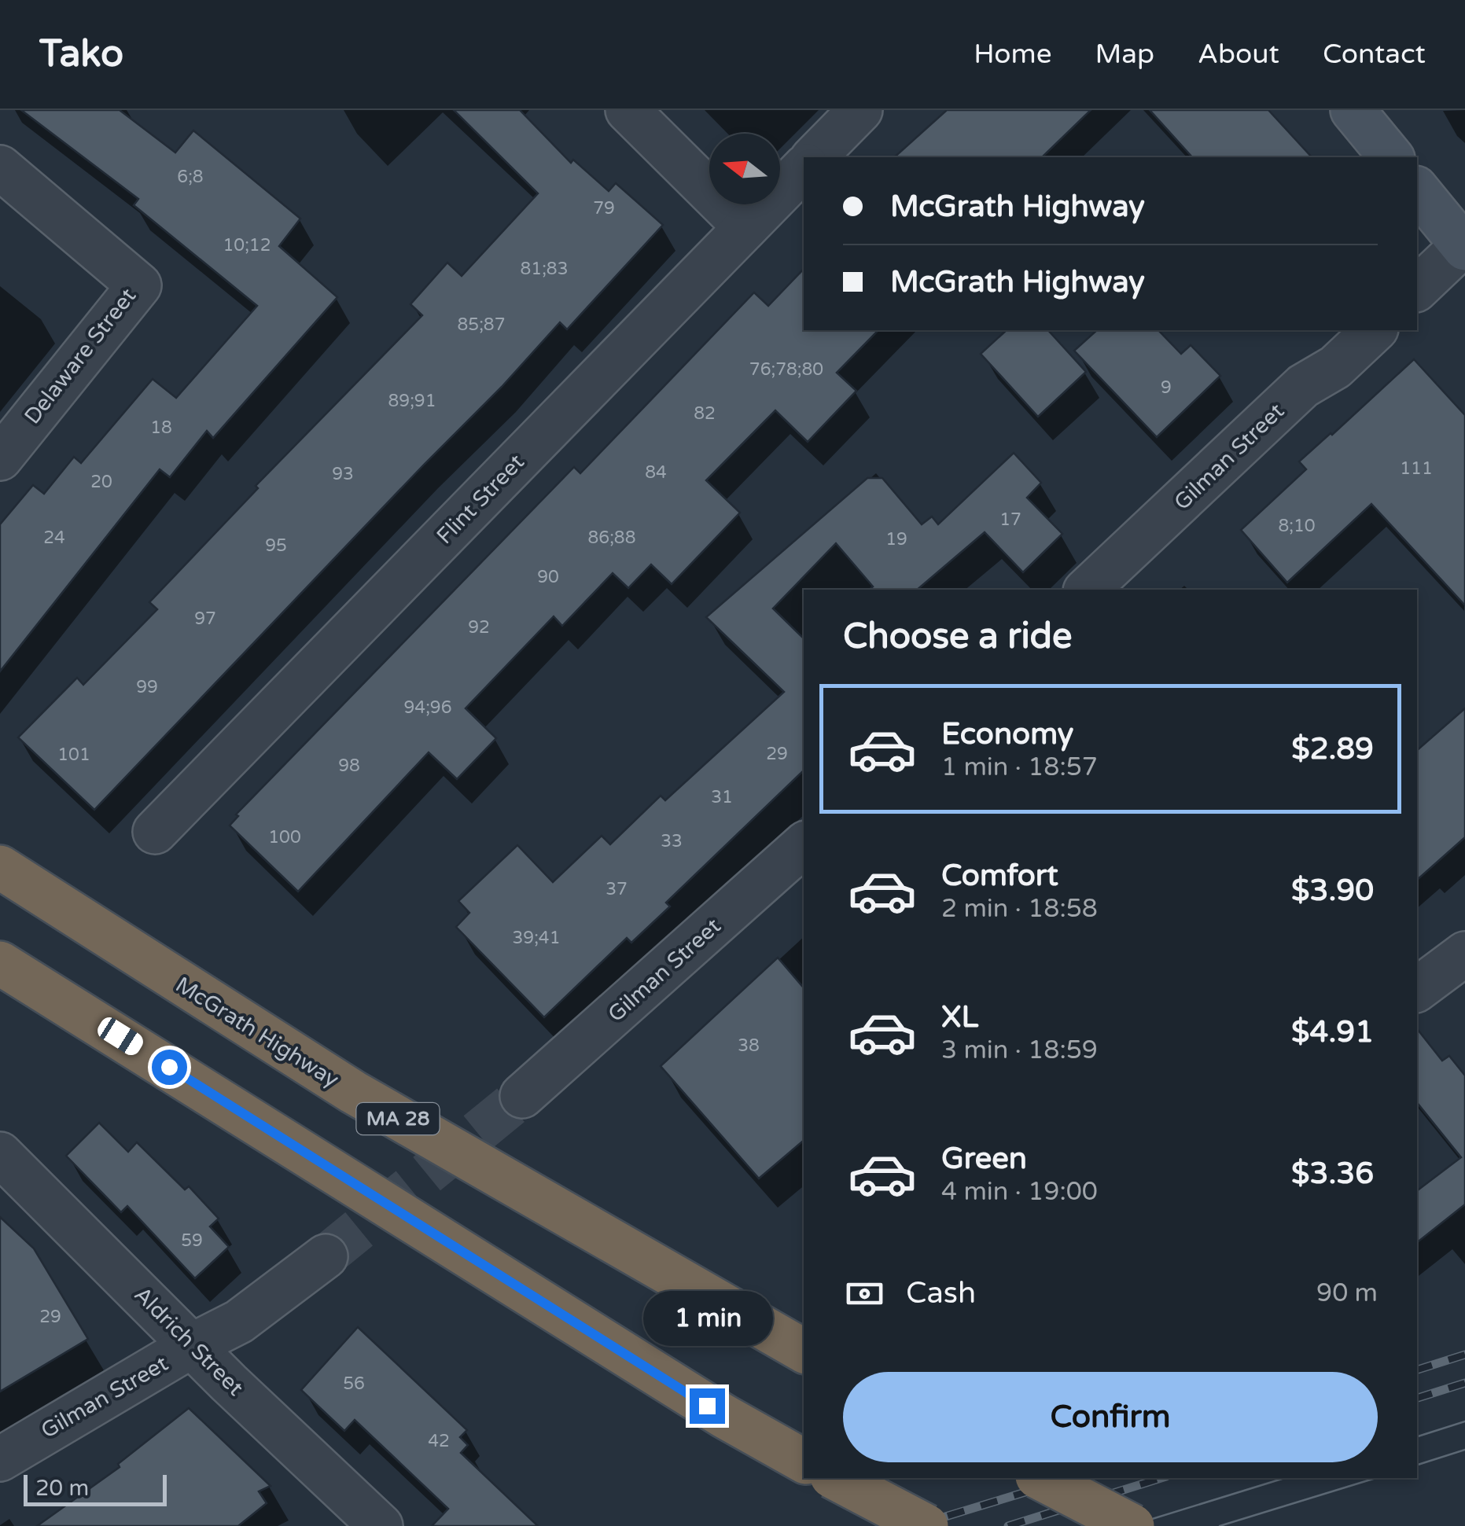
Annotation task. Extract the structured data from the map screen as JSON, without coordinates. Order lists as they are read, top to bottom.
{
  "streets": {
    "highway": ["McGrath Highway", "MA 28"],
    "street": [
      "Delaware Street",
      "Gilman Street",
      "Flint Street",
      "Aldrich Street"
    ]
  },
  "crossings": [
    ["Gilman Street", "Aldrich Street"]
  ],
  "house_numbers": [
    "6;8",
    "79",
    "10;12",
    "81;83",
    "85;87",
    "76;78;80",
    "9",
    "89;91",
    "82",
    "18",
    "111",
    "84",
    "93",
    "20",
    "17",
    "8;10",
    "24",
    "86;88",
    "19",
    "95",
    "90",
    "97",
    "92",
    "99",
    "94;96",
    "29",
    "101",
    "98",
    "31",
    "100",
    "33",
    "37",
    "39;41",
    "38",
    "59",
    "29",
    "56",
    "42"
  ],
  "scale_bar": "20 m",
  "north": "left",
  "page": {
    "header": "Tako",
    "nav": [
      "Home",
      "Map",
      "About",
      "Contact"
    ],
    "banner": ["McGrath Highway", "McGrath Highway"],
    "heading": "Choose a ride",
    "list": [
      {
        "name": "Economy",
        "note": "1 min · 18:57",
        "value": "$2.89"
      },
      {
        "name": "Comfort",
        "note": "2 min · 18:58",
        "value": "$3.90"
      },
      {
        "name": "XL",
        "note": "3 min · 18:59",
        "value": "$4.91"
      },
      {
        "name": "Green",
        "note": "4 min · 19:00",
        "value": "$3.36"
      }
    ],
    "pay": ["Cash", "90 m"],
    "bubble": "1 min",
    "buttons": "Confirm",
    "scale": "20 m"
  }
}
